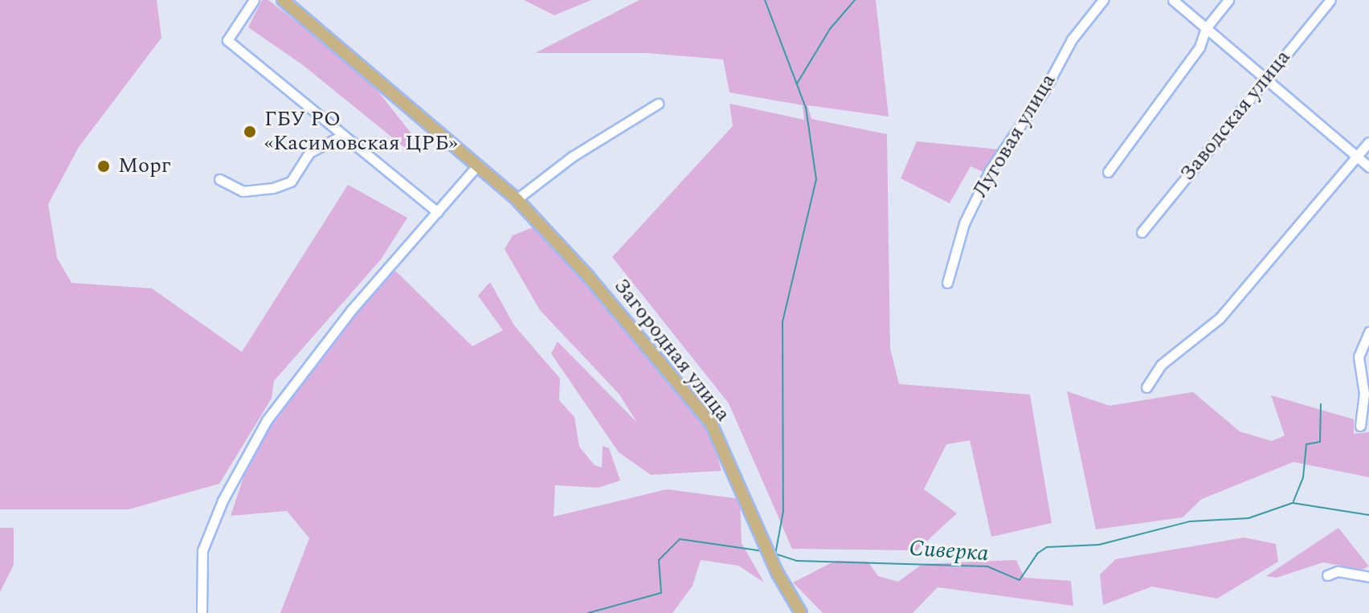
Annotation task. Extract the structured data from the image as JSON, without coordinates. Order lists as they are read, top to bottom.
{
  "streets": {
    "main road": ["Загородная улица"],
    "street": ["Заводская улица", "Луговая улица"]
  },
  "water": ["Сиверка"],
  "places": ["ГБУ РО «Касимовская ЦРБ»", "Морг"]
}
